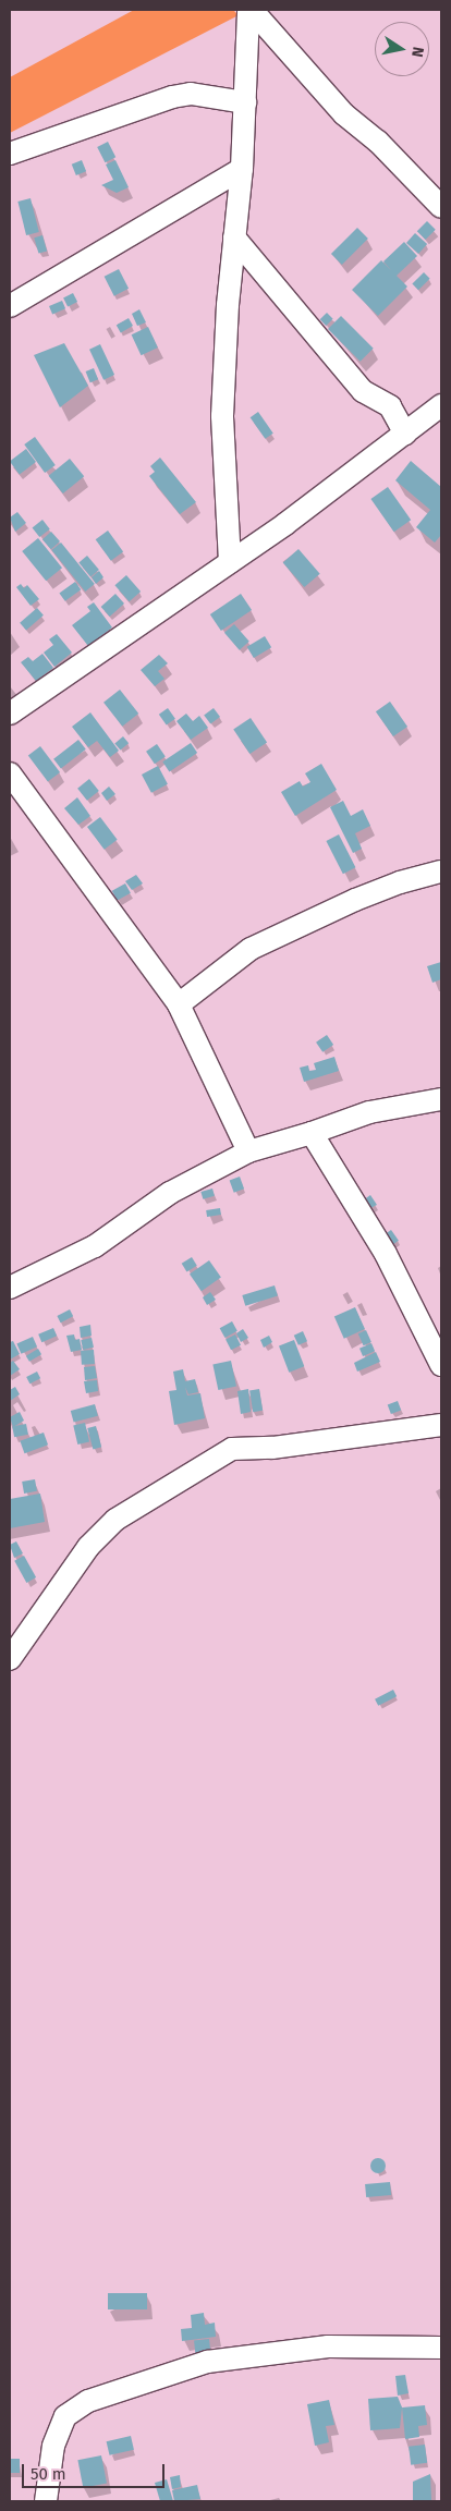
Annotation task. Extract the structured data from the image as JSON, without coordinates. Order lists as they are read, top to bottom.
{
  "scale_bar": "50 m",
  "north": "right"
}
